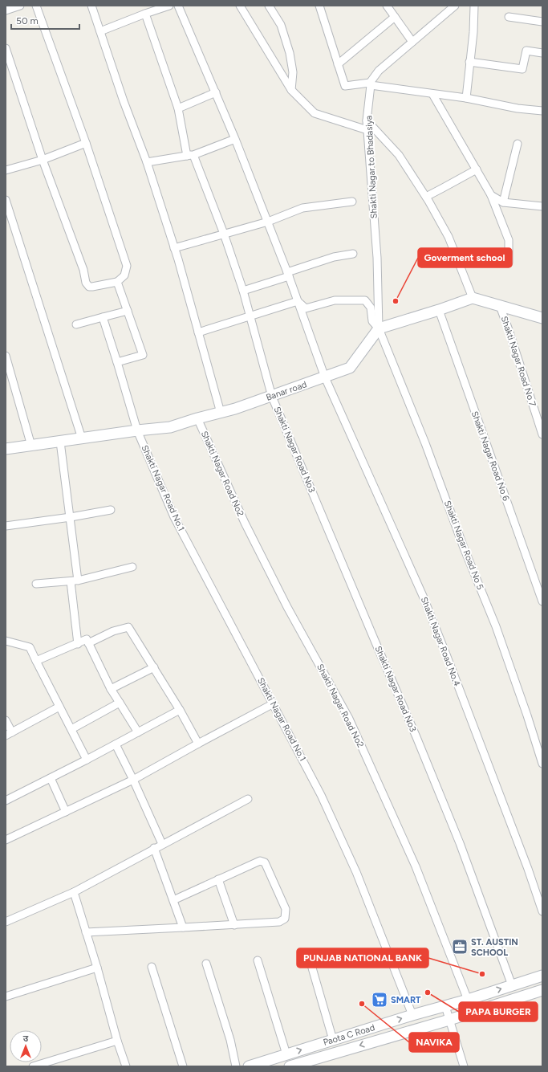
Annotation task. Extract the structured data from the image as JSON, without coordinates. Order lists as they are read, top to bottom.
{
  "streets": {
    "street": [
      "Shakti Nagar to Bhadasiya",
      "Shakti Nagar Road No 7",
      "Banar road",
      "Shakti Nagar Road No3",
      "Shakti Nagar Road No 6",
      "Shakti Nagar Road No2",
      "Shakti Nagar Road No.1",
      "Shakti Nagar Road No 5",
      "Shakti Nagar Road No.4",
      "Paota C Road"
    ]
  },
  "crossings": [
    ["Shakti Nagar to Bhadasiya", "Banar road"],
    ["Shakti Nagar to Bhadasiya", "Shakti Nagar Road No 5"],
    ["Banar road", "Shakti Nagar Road No3"],
    ["Banar road", "Shakti Nagar Road No2"],
    ["Banar road", "Shakti Nagar Road No.1"],
    ["Banar road", "Shakti Nagar Road No 5"],
    ["Banar road", "Shakti Nagar Road No.4"],
    ["Shakti Nagar Road No3", "Paota C Road"],
    ["Shakti Nagar Road No2", "Paota C Road"],
    ["Shakti Nagar Road No.1", "Paota C Road"],
    ["Shakti Nagar Road No 5", "Shakti Nagar Road No.4"]
  ],
  "places": {
    "other": [
      "Goverment school",
      "PUNJAB NATIONAL BANK",
      "PAPA BURGER",
      "NAVIKA"
    ],
    "office": ["ST. AUSTIN SCHOOL"],
    "supermarket": ["SMART"]
  },
  "scale_bar": "50 m",
  "north": "top"
}
